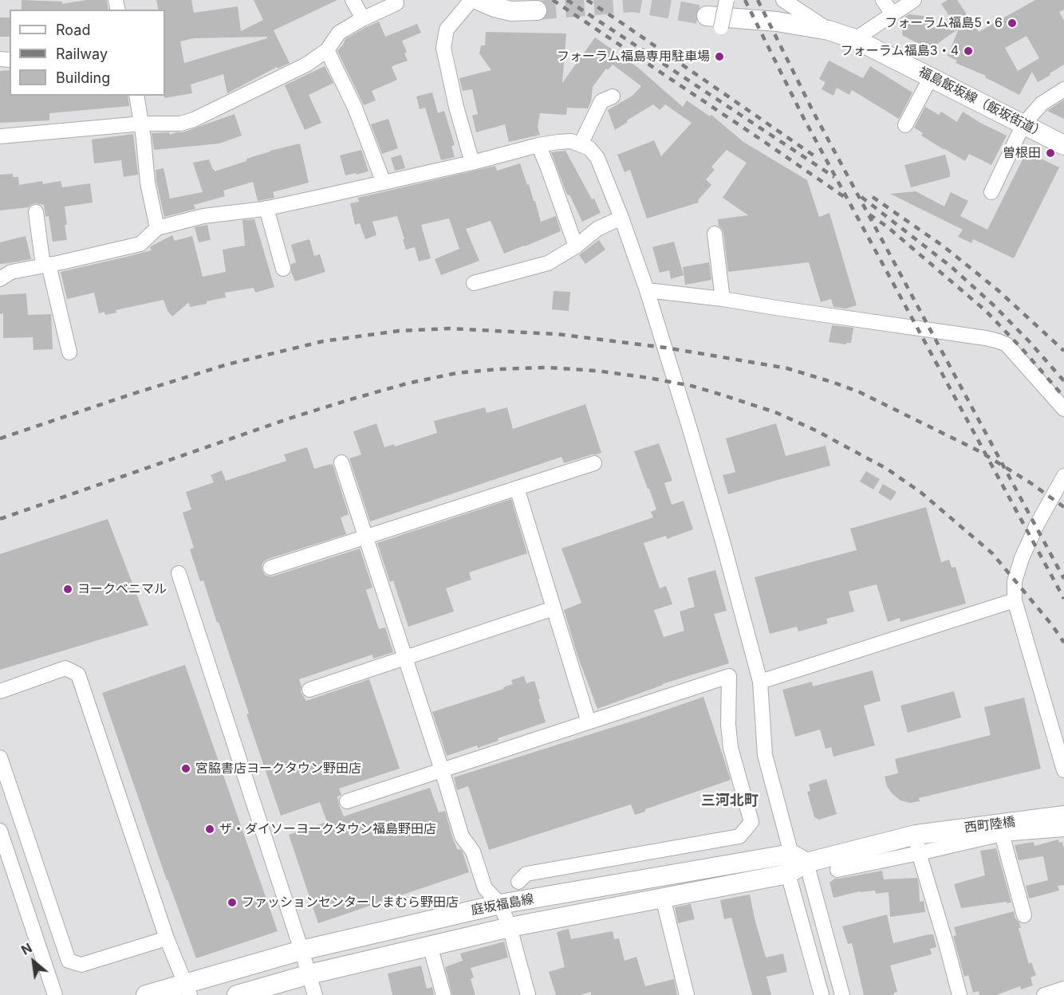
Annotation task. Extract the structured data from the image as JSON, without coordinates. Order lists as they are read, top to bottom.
{
  "streets": {
    "main road": ["福島飯坂線（飯坂街道）", "西町陸橋", "庭坂福島線"]
  },
  "crossings": [
    ["西町陸橋", "庭坂福島線"]
  ],
  "districts": ["三河北町"],
  "places": [
    "フォーラム福島5・6",
    "フォーラム福島3・4",
    "フォーラム福島専用駐車場",
    "曽根田",
    "ヨークベニマル",
    "宮脇書店ヨークタウン野田店",
    "ザ・ダイソーヨークタウン福島野田店",
    "ファッションセンターしまむら野田店"
  ],
  "legend": ["Road", "Railway", "Building"],
  "north": "top left"
}
